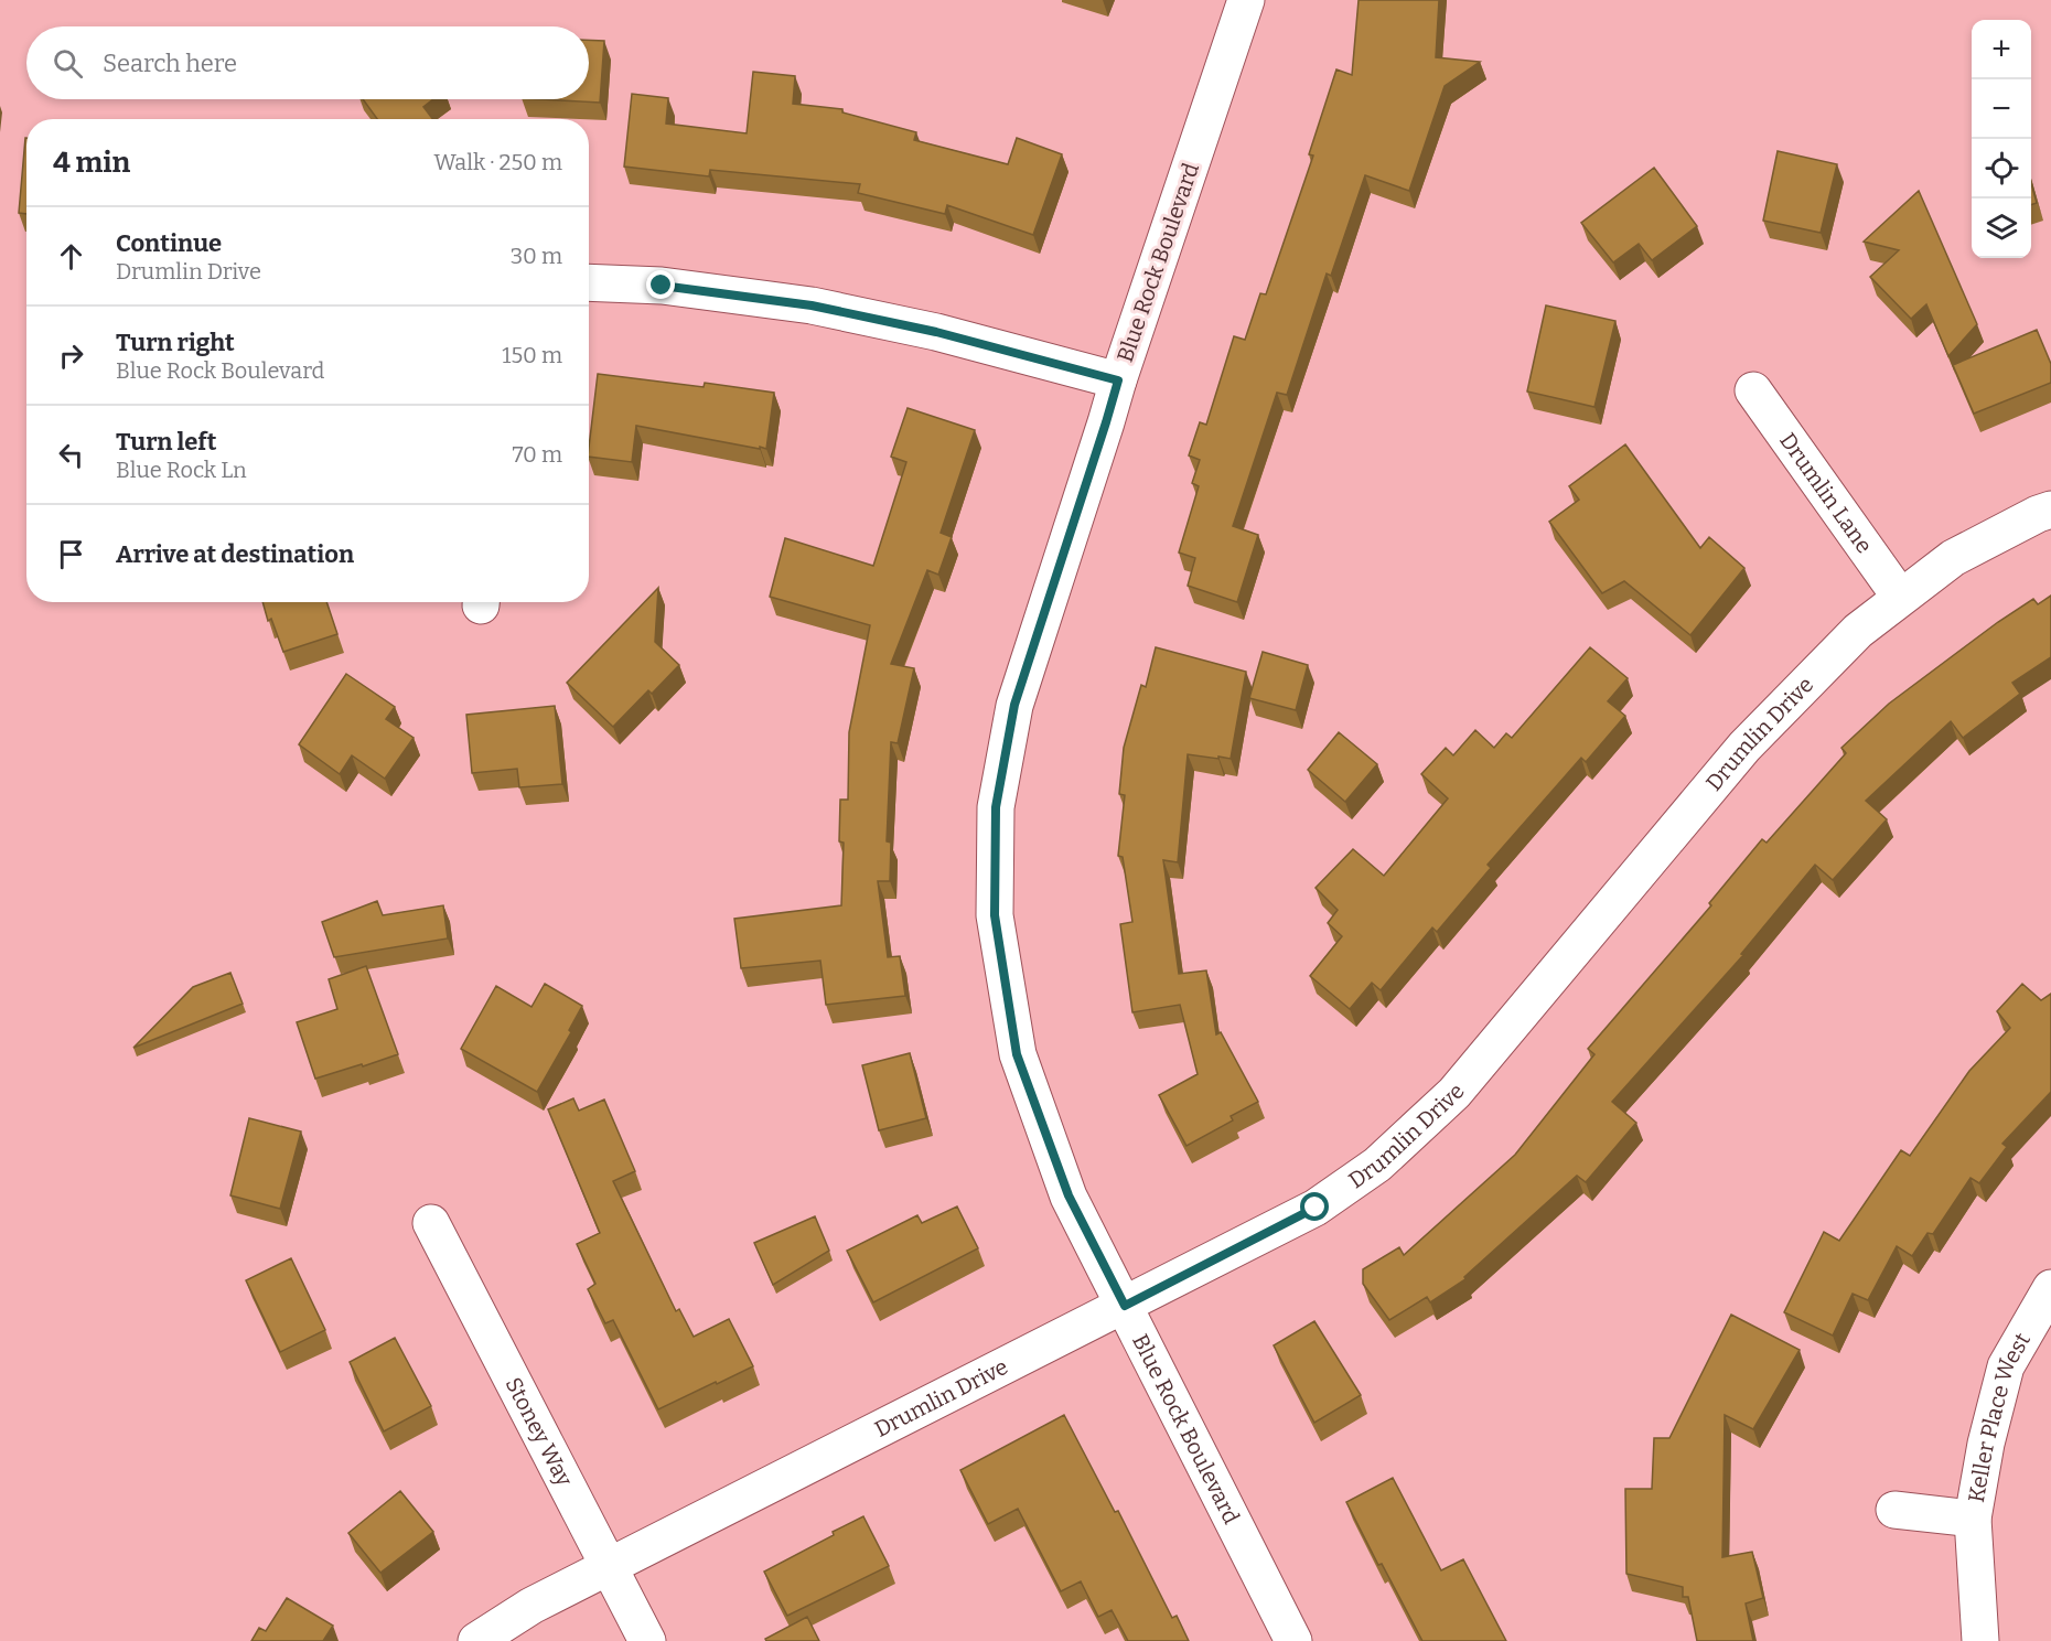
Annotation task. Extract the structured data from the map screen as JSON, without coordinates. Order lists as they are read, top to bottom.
{
  "streets": {
    "street": [
      "Blue Rock Boulevard",
      "Drumlin Lane",
      "Drumlin Drive",
      "Keller Place West",
      "Stoney Way"
    ]
  },
  "crossings": [
    ["Blue Rock Boulevard", "Drumlin Drive"],
    ["Drumlin Lane", "Drumlin Drive"],
    ["Drumlin Drive", "Stoney Way"]
  ],
  "page": {
    "map_buttons": ["+", "−"],
    "search": "Search here",
    "heading": ["4 min", "Walk · 250 m"],
    "list": [
      ["Continue", "Drumlin Drive", "30 m"],
      ["Turn right", "Blue Rock Boulevard", "150 m"],
      ["Turn left", "Blue Rock Ln", "70 m"],
      "Arrive at destination"
    ]
  }
}
